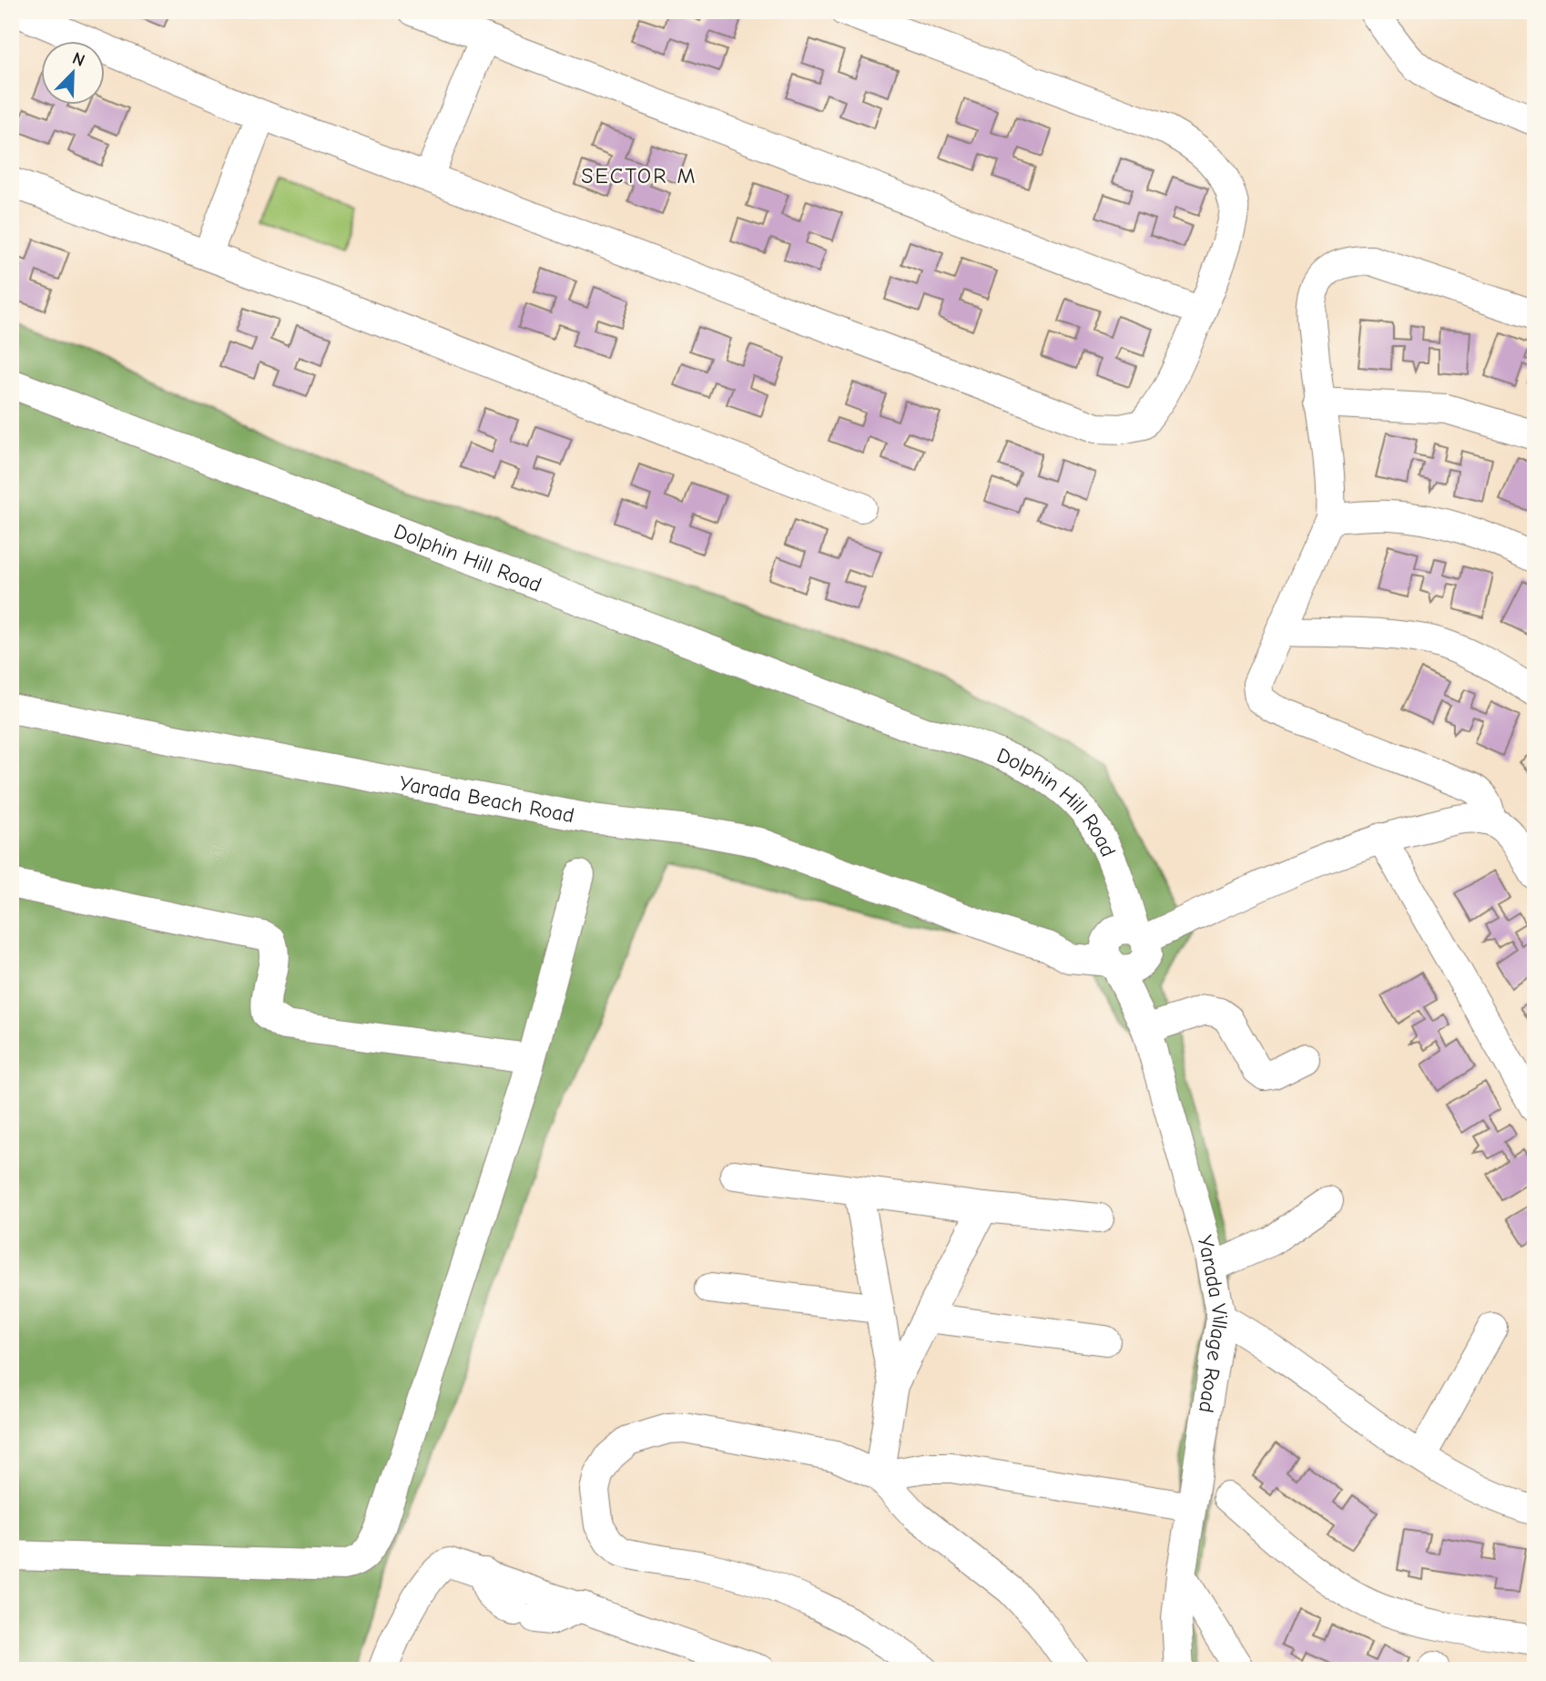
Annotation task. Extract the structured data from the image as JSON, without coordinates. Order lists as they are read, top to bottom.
{
  "streets": {
    "street": ["Dolphin Hill Road", "Yarada Beach Road", "Yarada Village Road"]
  },
  "crossings": [
    ["Dolphin Hill Road", "Yarada Beach Road"],
    ["Dolphin Hill Road", "Yarada Village Road"],
    ["Yarada Beach Road", "Yarada Village Road"]
  ],
  "districts": ["SECTOR M"],
  "north": "top right"
}
